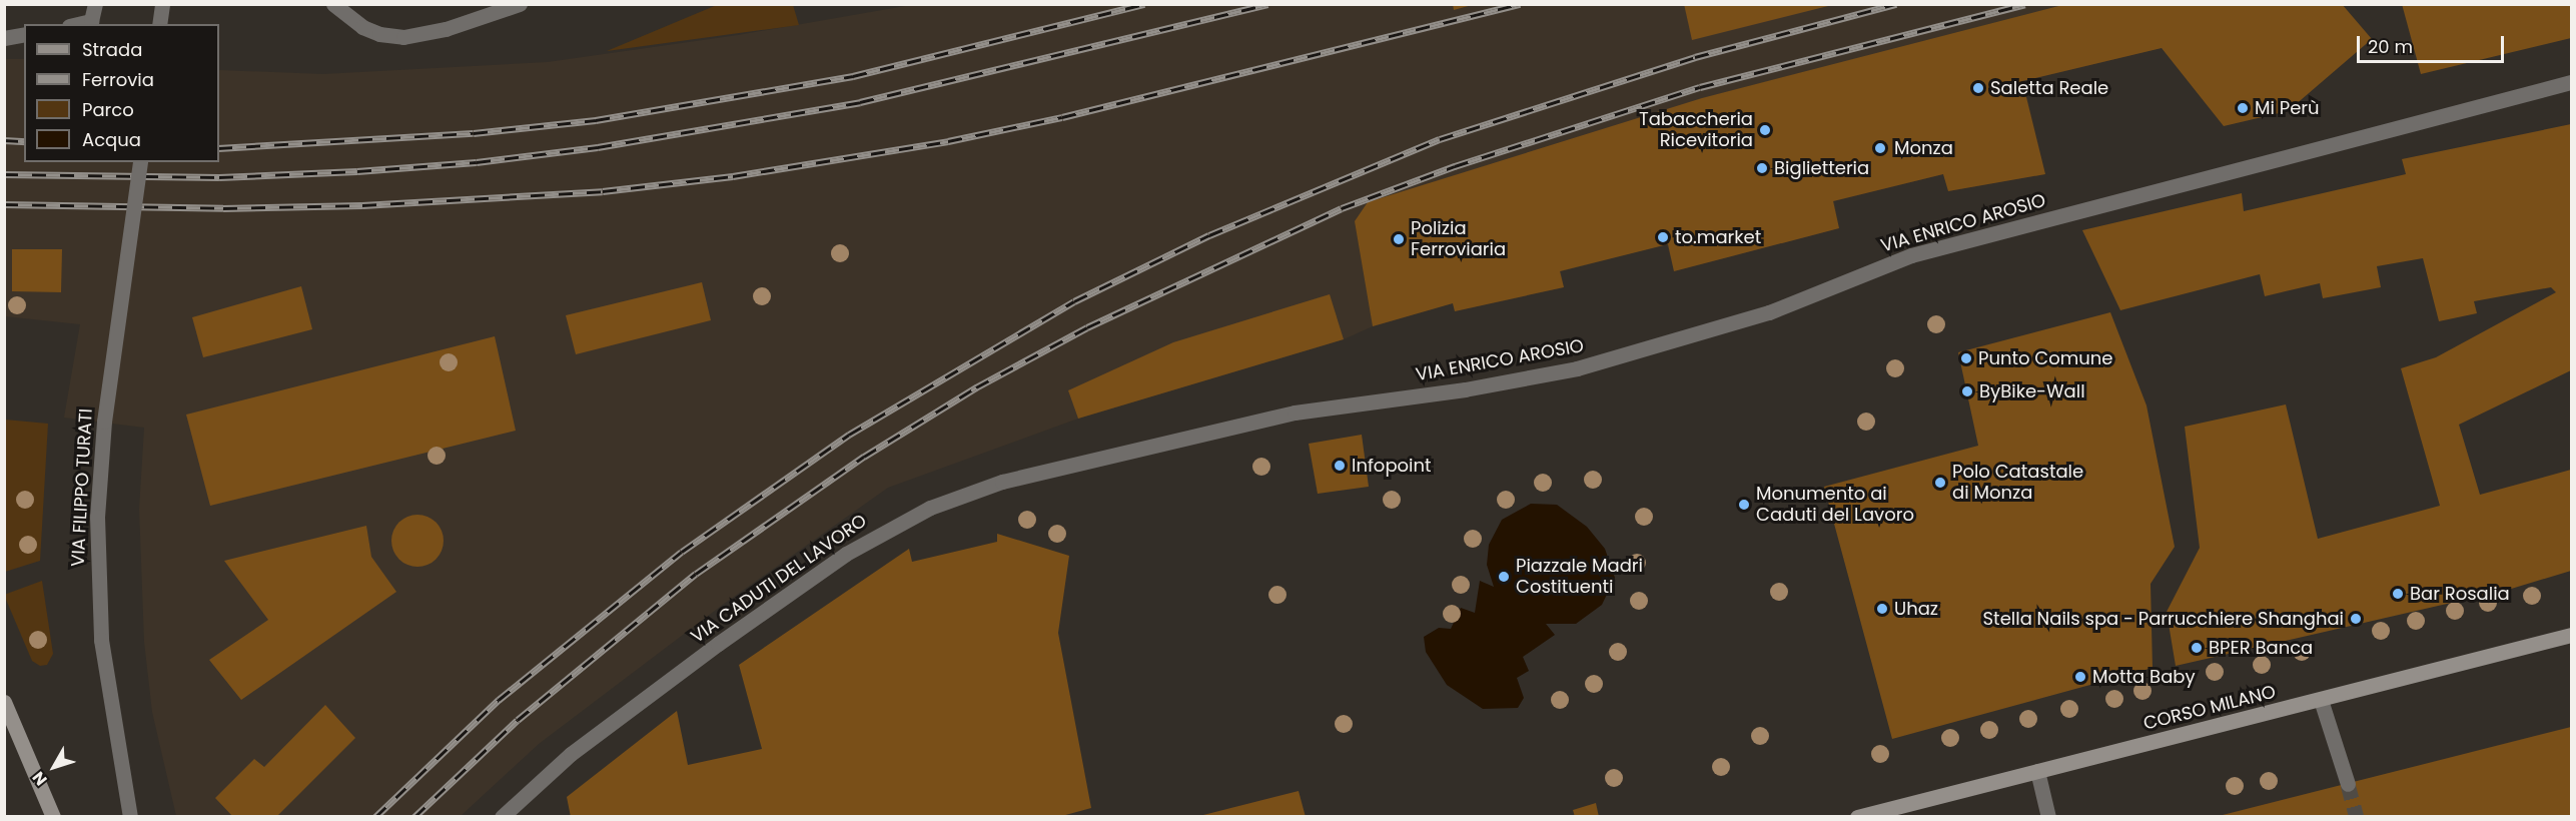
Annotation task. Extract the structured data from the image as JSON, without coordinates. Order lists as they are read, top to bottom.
{
  "streets": {
    "main road": ["CORSO MILANO"],
    "street": ["VIA ENRICO AROSIO", "VIA FILIPPO TURATI", "VIA CADUTI DEL LAVORO"]
  },
  "crossings": [
    ["VIA ENRICO AROSIO", "VIA CADUTI DEL LAVORO"]
  ],
  "places": [
    "Saletta Reale",
    "Mi Perù",
    "Tabaccheria Ricevitoria",
    "Monza",
    "Biglietteria",
    "to.market",
    "Polizia Ferroviaria",
    "Punto Comune",
    "ByBike-Wall",
    "Infopoint",
    "Polo Catastale di Monza",
    "Monumento ai Caduti del Lavoro",
    "Piazzale Madri Costituenti",
    "Bar Rosalia",
    "Uhaz",
    "Stella Nails spa - Parrucchiere Shanghai",
    "BPER Banca",
    "Motta Baby"
  ],
  "legend": [
    "Strada",
    "Ferrovia",
    "Parco",
    "Acqua"
  ],
  "scale_bar": "20 m",
  "north": "bottom left"
}
